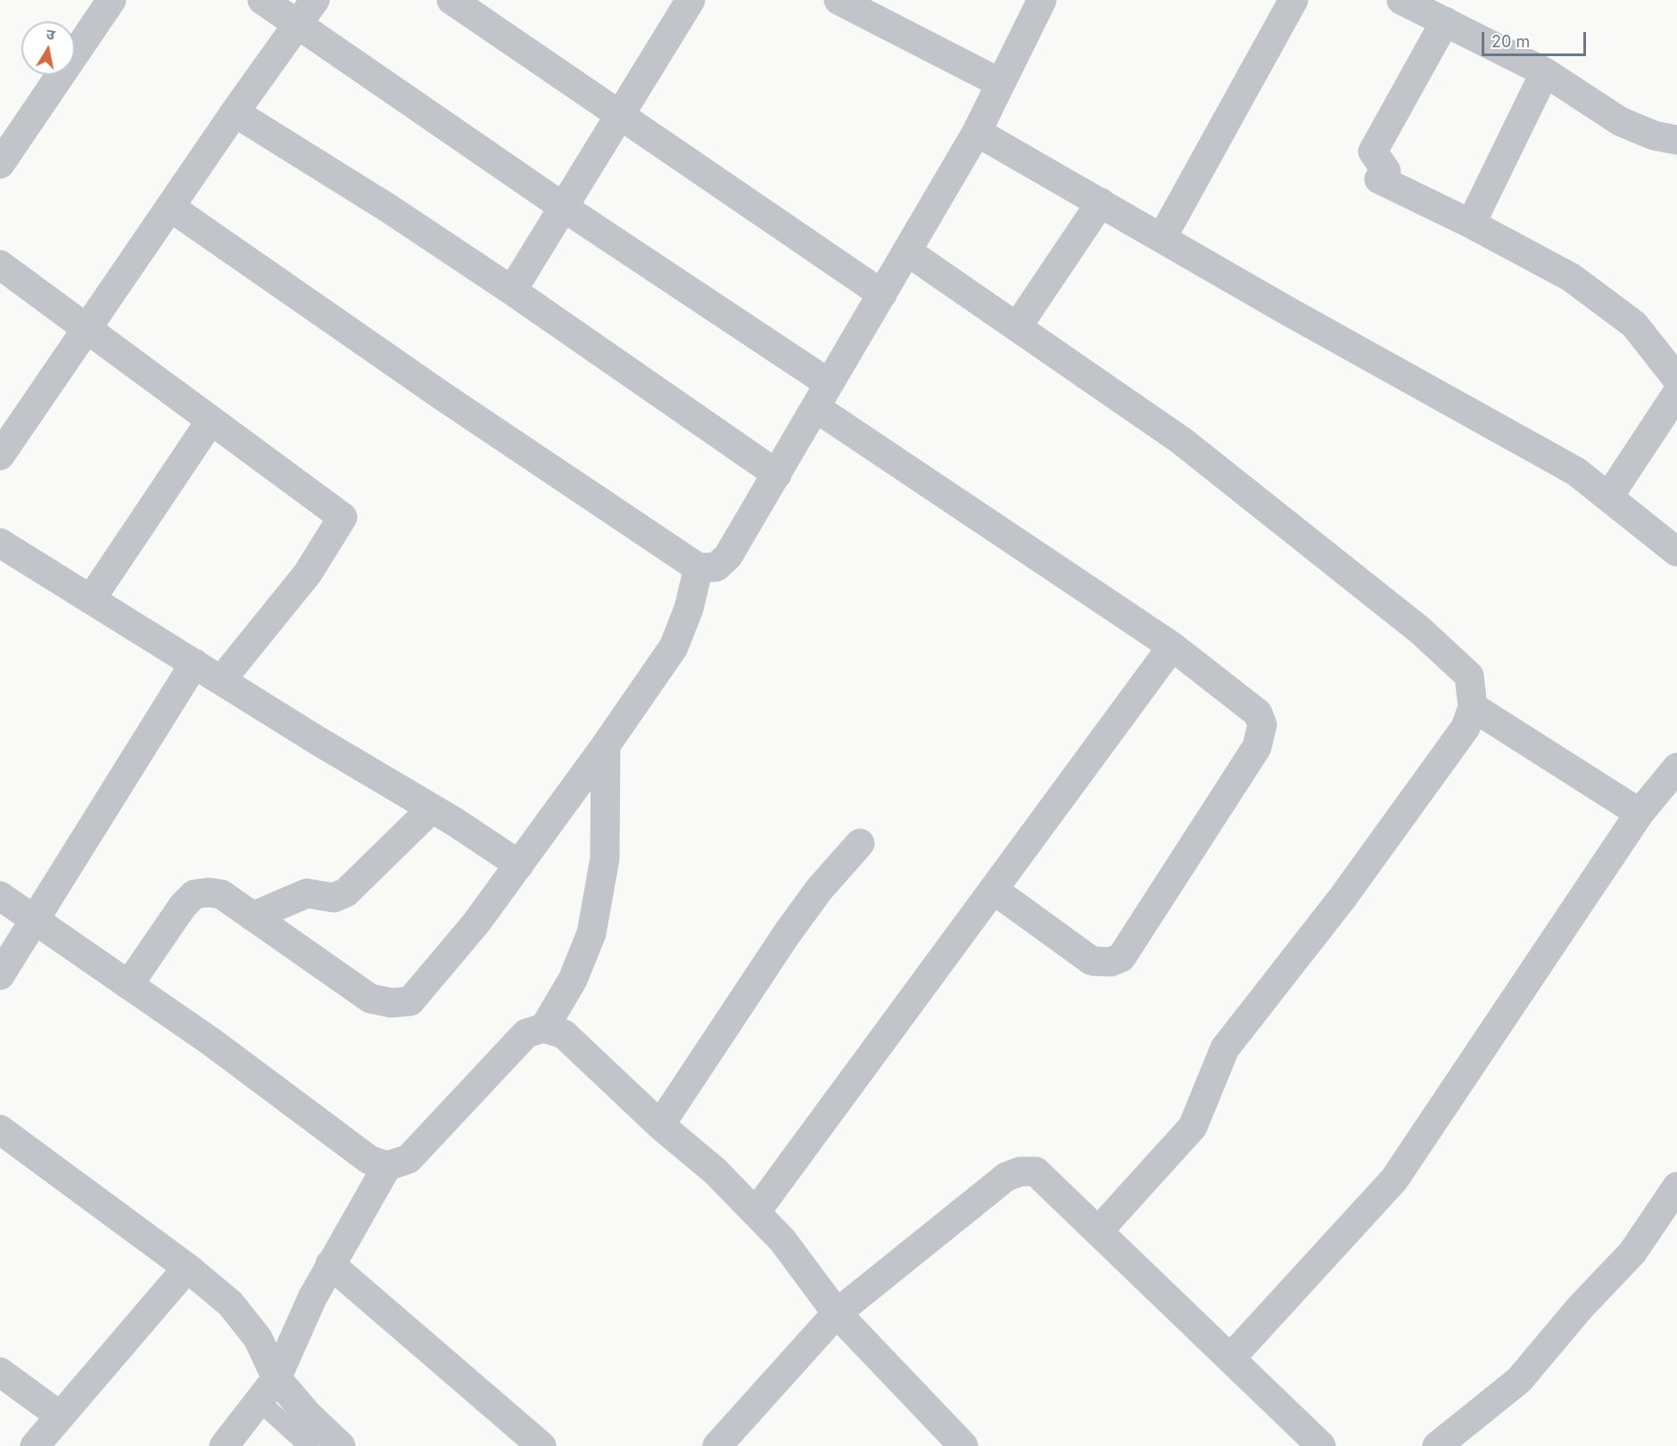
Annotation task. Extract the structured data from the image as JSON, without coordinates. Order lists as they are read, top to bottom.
{
  "scale_bar": "20 m",
  "north": "top"
}
